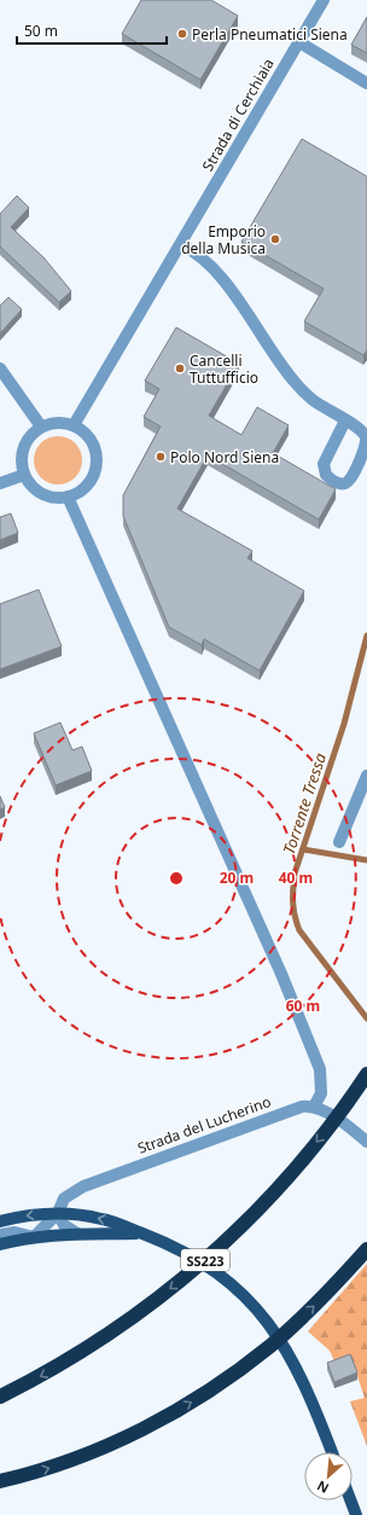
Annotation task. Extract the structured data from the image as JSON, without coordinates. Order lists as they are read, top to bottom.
{
  "streets": {
    "highway": ["SS223"],
    "street": ["Strada di Cerchiaia", "Strada del Lucherino"]
  },
  "water": ["Torrente Tressa"],
  "places": [
    "Perla Pneumatici Siena",
    "Emporio della Musica",
    "Cancelli Tuttufficio",
    "Polo Nord Siena"
  ],
  "scale_bar": "50 m",
  "north": "bottom left",
  "rings": ["20 m", "40 m", "60 m"]
}
